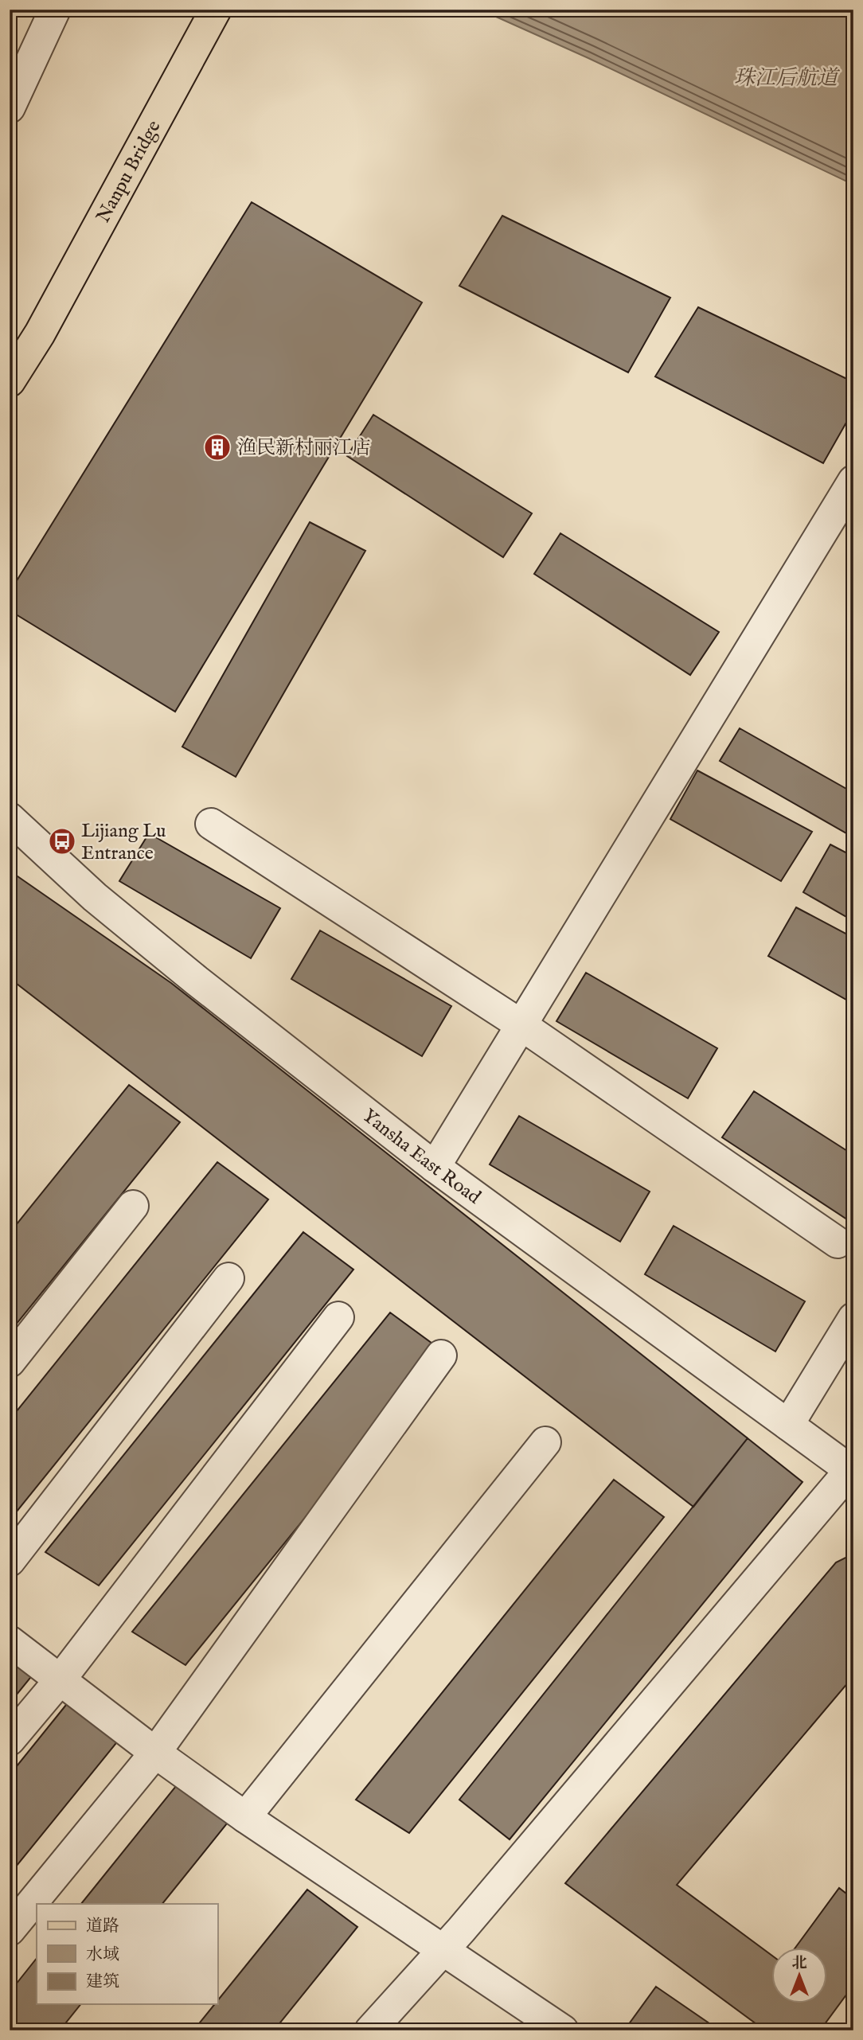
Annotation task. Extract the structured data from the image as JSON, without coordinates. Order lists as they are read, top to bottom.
{
  "streets": {
    "main road": ["Nanpu Bridge"],
    "street": ["Yansha East Road"]
  },
  "water": ["珠江后航道"],
  "places": {
    "building": ["渔民新村丽江店"],
    "bus stop": ["Lijiang Lu Entrance"]
  },
  "legend": ["道路", "水域", "建筑"],
  "north": "top"
}
